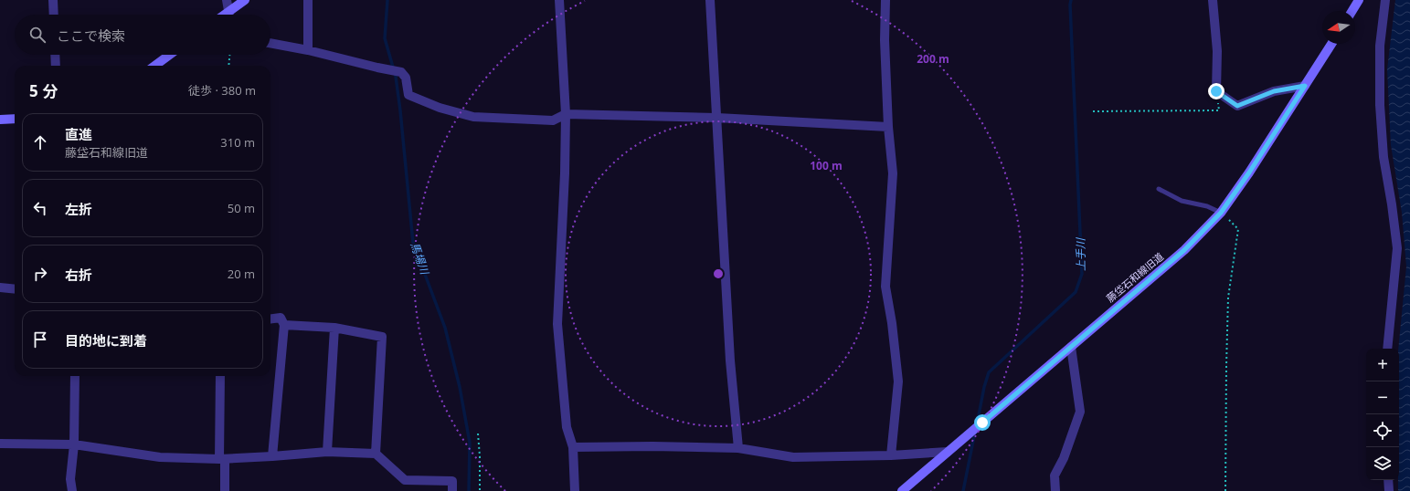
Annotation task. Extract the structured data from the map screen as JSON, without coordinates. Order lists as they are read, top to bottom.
{
  "streets": {
    "street": ["藤垈石和線旧道"]
  },
  "water": ["上手川", "馬場川"],
  "north": "left",
  "page": {
    "search": "ここで検索",
    "heading": ["5 分", "徒歩 · 380 m"],
    "list": [
      ["直進", "藤垈石和線旧道", "310 m"],
      ["左折", "50 m"],
      ["右折", "20 m"],
      "目的地に到着"
    ],
    "map_buttons": ["+", "−"]
  },
  "rings": ["200 m", "100 m"]
}
